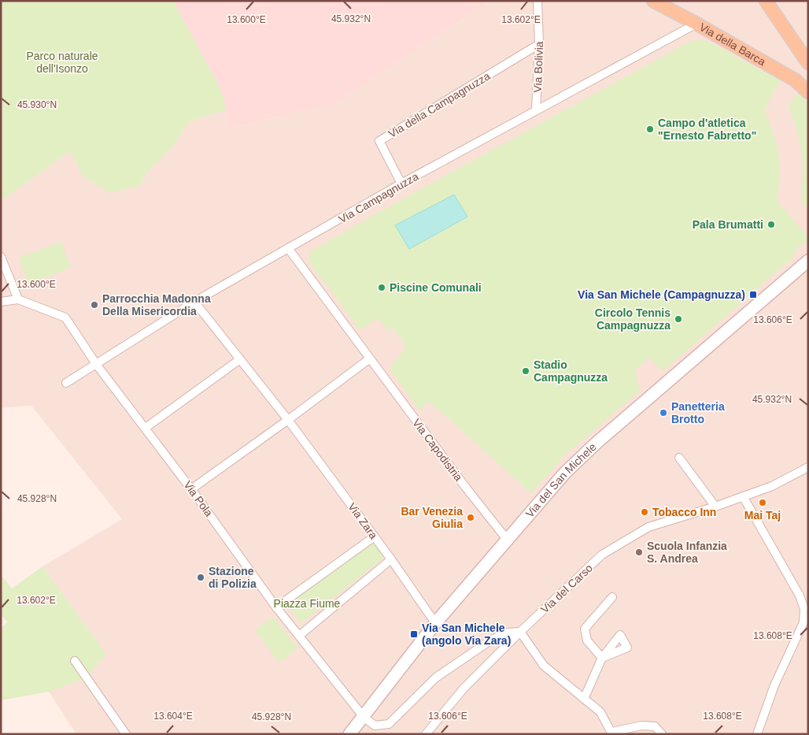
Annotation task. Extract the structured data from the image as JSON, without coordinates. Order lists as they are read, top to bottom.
{
  "streets": {
    "main road": ["Via della Barca", "Via del San Michele"],
    "street": [
      "Via Bolivia",
      "Via della Campagnuzza",
      "Via Campagnuzza",
      "Via Capodistria",
      "Via Pola",
      "Via Zara",
      "Via del Carso"
    ]
  },
  "crossings": [
    ["Via della Barca", "Via Campagnuzza"],
    ["Via Bolivia", "Via della Campagnuzza"],
    ["Via Bolivia", "Via Campagnuzza"],
    ["Via della Campagnuzza", "Via Campagnuzza"],
    ["Via Campagnuzza", "Via Capodistria"],
    ["Via Campagnuzza", "Via Pola"],
    ["Via Campagnuzza", "Via Zara"],
    ["Via Capodistria", "Via del San Michele"],
    ["Via del San Michele", "Via Pola"],
    ["Via del San Michele", "Via Zara"]
  ],
  "parks": ["Parco naturale dell'Isonzo", "Piazza Fiume"],
  "places": {
    "other": [
      "Campo d'atletica \"Ernesto Fabretto\"",
      "Pala Brumatti",
      "Piscine Comunali",
      "Parrocchia Madonna Della Misericordia",
      "Circolo Tennis Campagnuzza",
      "Stadio Campagnuzza",
      "Panetteria Brotto",
      "Mai Taj",
      "Tobacco Inn",
      "Bar Venezia Giulia",
      "Scuola Infanzia S. Andrea",
      "Stazione di Polizia"
    ],
    "transit": ["Via San Michele (Campagnuzza)", "Via San Michele (angolo Via Zara)"]
  },
  "coordinates": [
    "45.932°N",
    "13.600°E",
    "13.602°E",
    "45.930°N",
    "13.606°E",
    "45.928°N",
    "13.608°E",
    "13.604°E"
  ]
}
